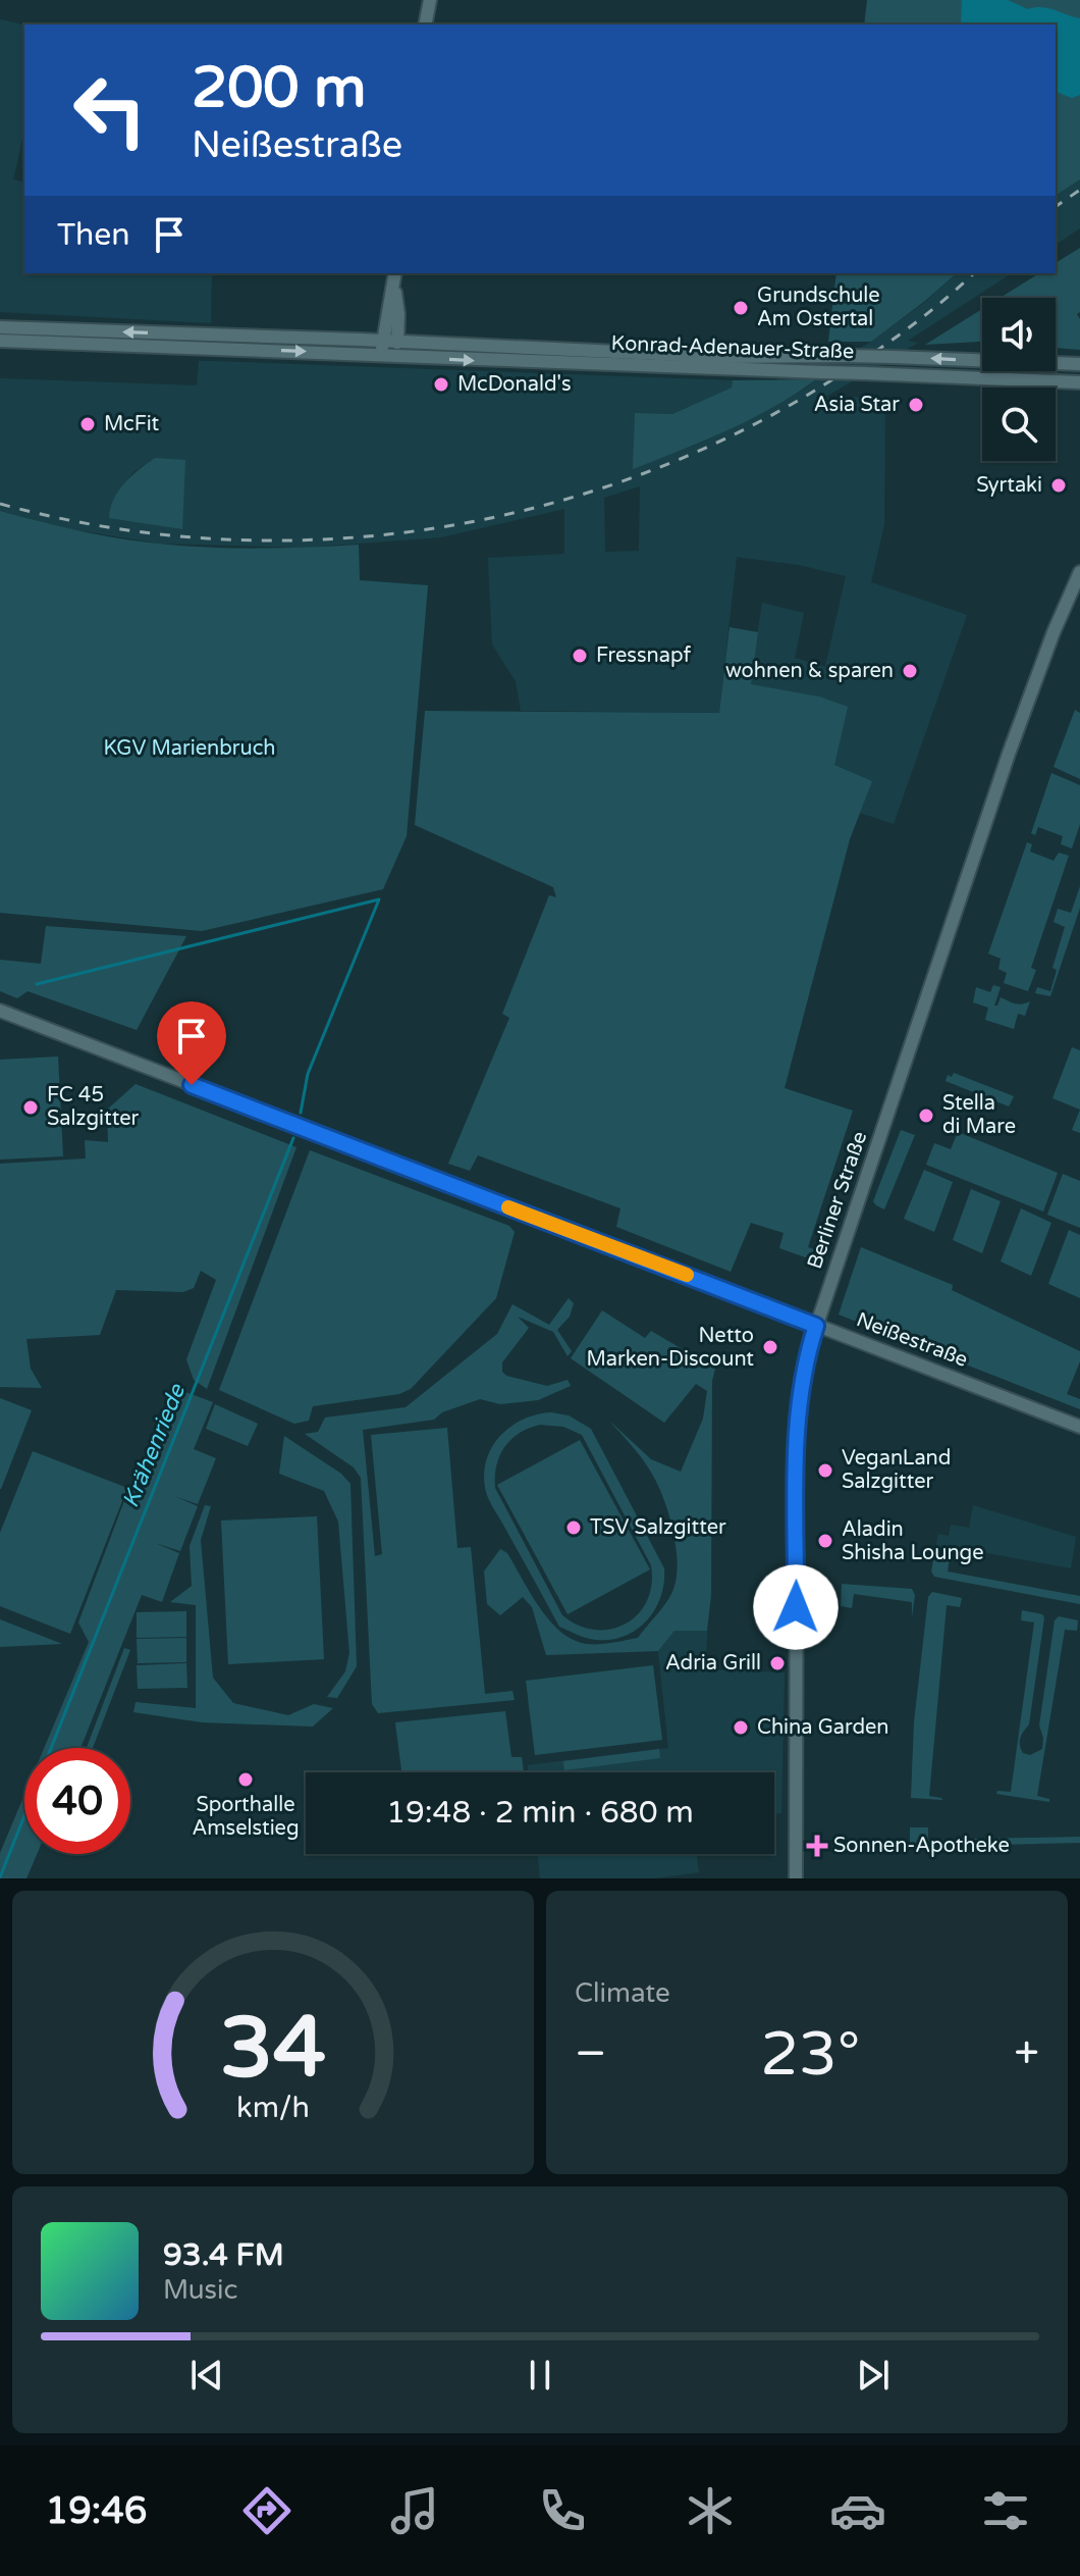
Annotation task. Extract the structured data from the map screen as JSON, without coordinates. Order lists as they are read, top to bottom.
{
  "streets": {
    "street": ["Konrad-Adenauer-Straße", "Berliner Straße", "Neißestraße"]
  },
  "crossings": [
    ["Berliner Straße", "Neißestraße"]
  ],
  "water": ["Krähenriede"],
  "parks": ["KGV Marienbruch"],
  "places": {
    "other": [
      "Grundschule Am Ostertal",
      "McDonald's",
      "Asia Star",
      "McFit",
      "Syrtaki",
      "Fressnapf",
      "wohnen & sparen",
      "FC 45 Salzgitter",
      "Stella di Mare",
      "Netto Marken-Discount",
      "VeganLand Salzgitter",
      "TSV Salzgitter",
      "Aladin Shisha Lounge",
      "Adria Grill",
      "China Garden",
      "Sporthalle Amselstieg"
    ],
    "health": ["Sonnen-Apotheke"]
  },
  "page": {
    "turn": ["200 m", "Neißestraße"],
    "then": "Then",
    "limit": "40",
    "trip": "19:48 · 2 min · 680 m",
    "tile": "Climate",
    "heat": ["−", "23°", "+"],
    "song": ["93.4 FM", "Music"],
    "tabs": "19:46",
    "gauge": ["34", "km/h"]
  }
}
